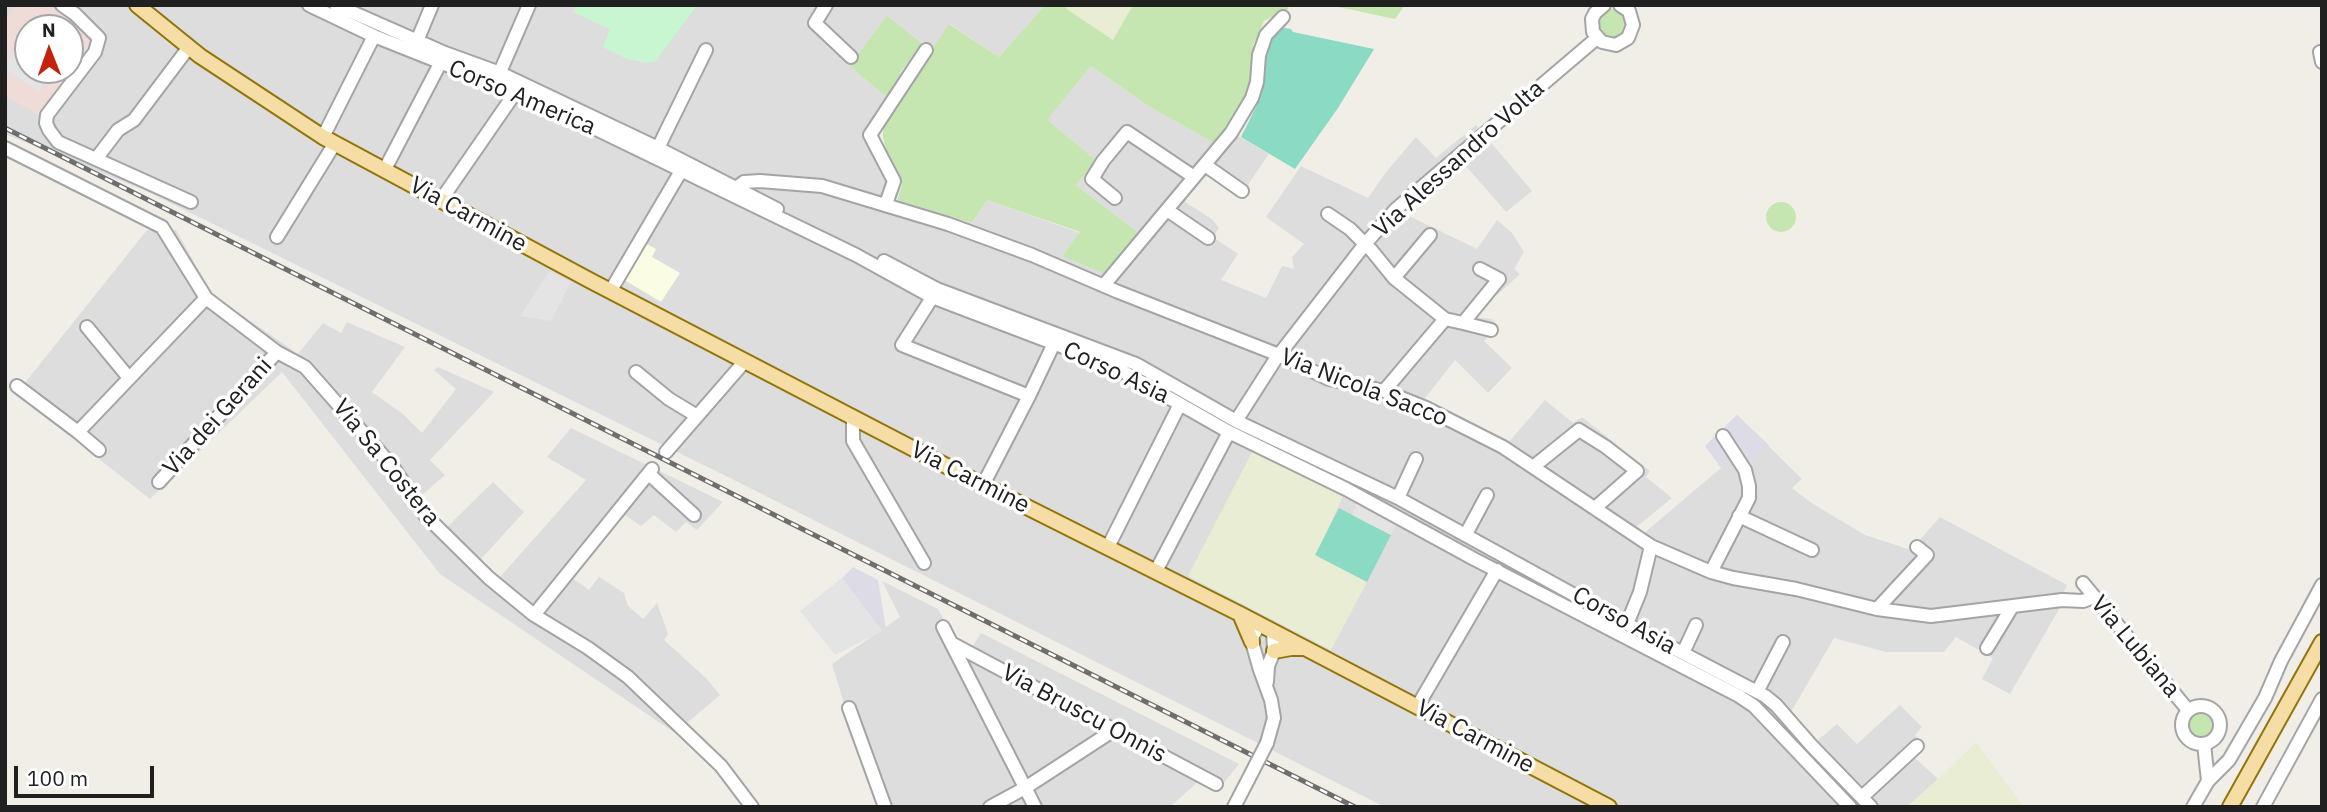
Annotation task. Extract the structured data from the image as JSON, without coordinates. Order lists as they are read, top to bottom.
{
  "streets": {
    "main road": ["Via Carmine"],
    "street": [
      "Corso America",
      "Via Alessandro Volta",
      "Corso Asia",
      "Via Nicola Sacco",
      "Via dei Gerani",
      "Via Sa Costera",
      "Via Lubiana",
      "Via Bruscu Onnis"
    ]
  },
  "crossings": [
    ["Corso America", "Corso Asia"],
    ["Corso America", "Via Nicola Sacco"],
    ["Via Alessandro Volta", "Via Carmine"],
    ["Via Alessandro Volta", "Corso Asia"],
    ["Via Alessandro Volta", "Via Nicola Sacco"],
    ["Via Nicola Sacco", "Via Lubiana"],
    ["Via dei Gerani", "Via Sa Costera"]
  ],
  "scale_bar": "100 m",
  "north": "top"
}
